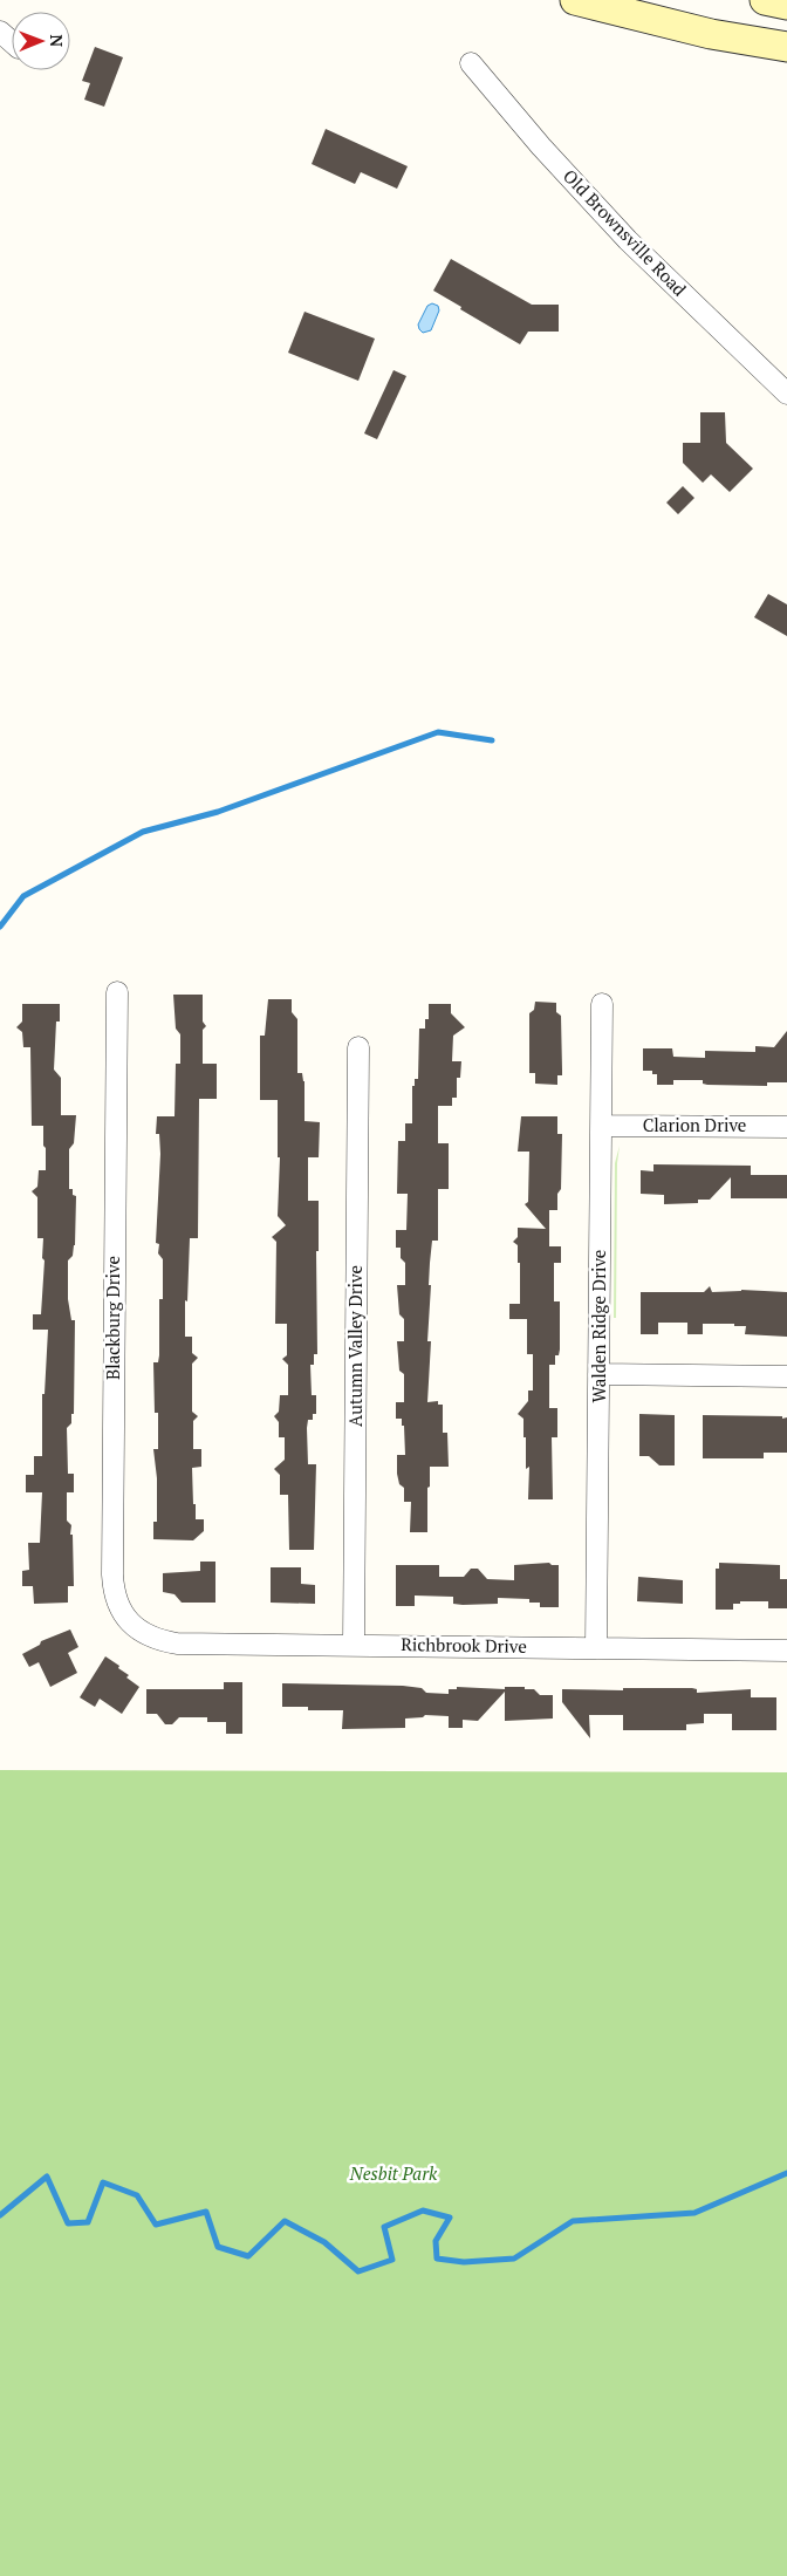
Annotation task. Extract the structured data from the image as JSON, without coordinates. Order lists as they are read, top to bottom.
{
  "streets": {
    "street": [
      "Old Brownsville Road",
      "Clarion Drive",
      "Blackburg Drive",
      "Walden Ridge Drive",
      "Autumn Valley Drive",
      "Richbrook Drive"
    ]
  },
  "crossings": [
    ["Clarion Drive", "Walden Ridge Drive"],
    ["Blackburg Drive", "Richbrook Drive"],
    ["Walden Ridge Drive", "Richbrook Drive"],
    ["Autumn Valley Drive", "Richbrook Drive"]
  ],
  "parks": ["Nesbit Park"],
  "north": "right"
}
